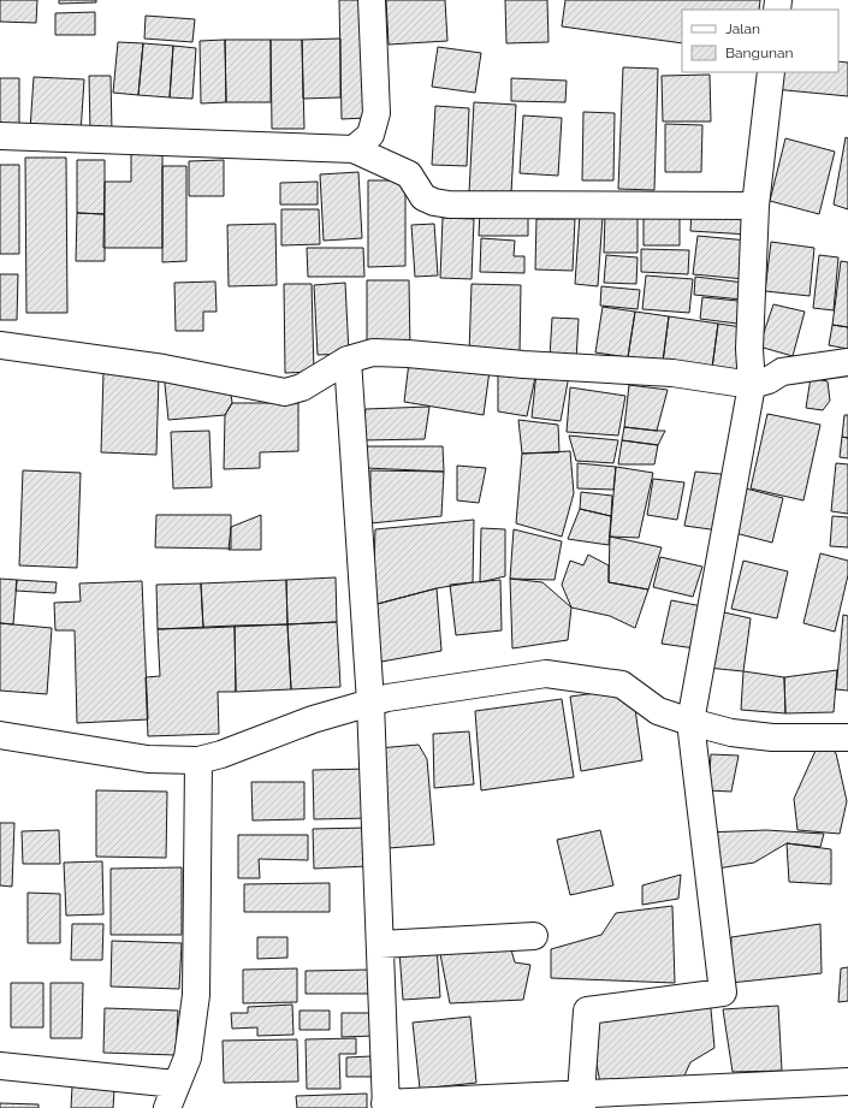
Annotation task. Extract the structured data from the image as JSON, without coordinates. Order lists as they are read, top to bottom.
{
  "legend": ["Jalan", "Bangunan"]
}
